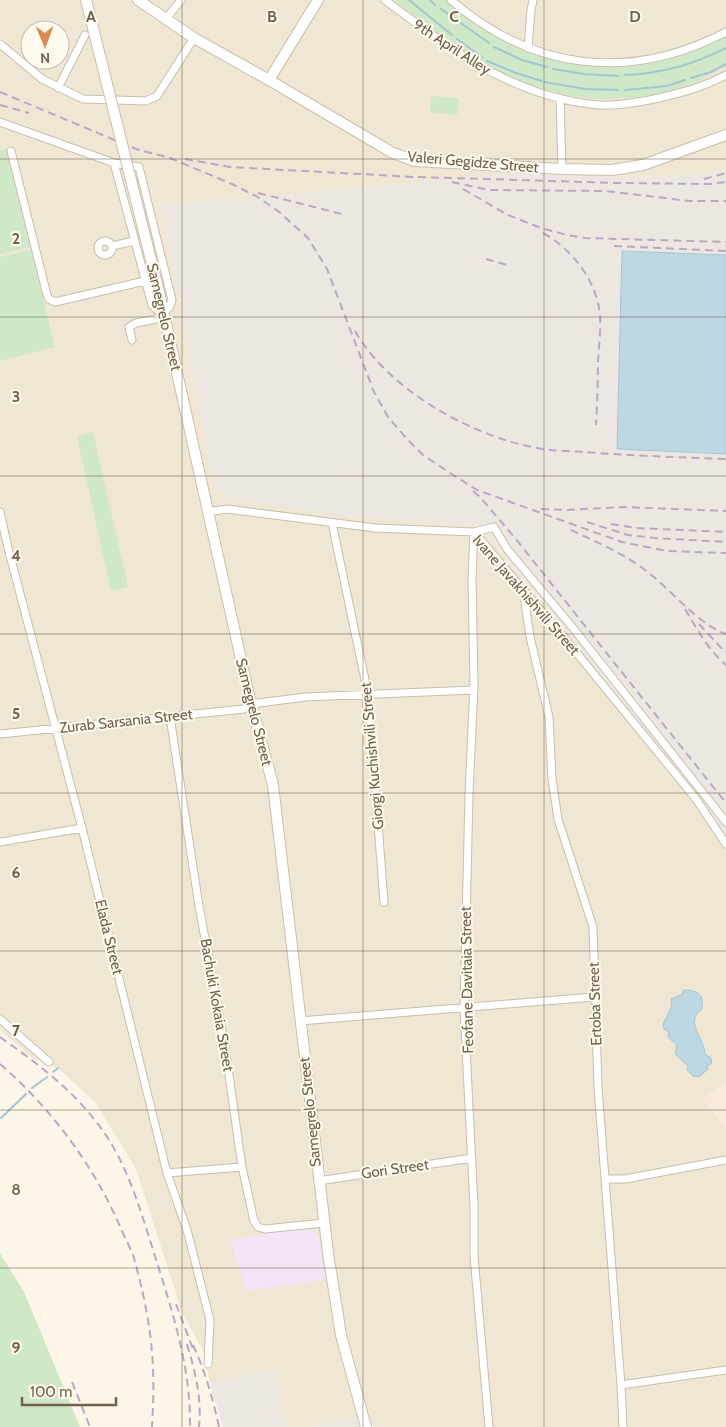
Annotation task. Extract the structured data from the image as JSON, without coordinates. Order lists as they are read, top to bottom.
{
  "streets": {
    "main road": ["Valeri Gegidze Street", "Samegrelo Street"],
    "street": [
      "9th April Alley",
      "Ivane Javakhishvili Street",
      "Zurab Sarsania Street",
      "Giorgi Kuchishvili Street",
      "Elada Street",
      "Feofane Davitaia Street",
      "Ertoba Street",
      "Bachuki Kokaia Street",
      "Gori Street"
    ]
  },
  "crossings": [
    ["Samegrelo Street", "Ivane Javakhishvili Street"],
    ["Samegrelo Street", "Zurab Sarsania Street"],
    ["Samegrelo Street", "Bachuki Kokaia Street"],
    ["Samegrelo Street", "Gori Street"],
    ["Ivane Javakhishvili Street", "Giorgi Kuchishvili Street"],
    ["Ivane Javakhishvili Street", "Feofane Davitaia Street"],
    ["Ivane Javakhishvili Street", "Ertoba Street"],
    ["Zurab Sarsania Street", "Giorgi Kuchishvili Street"],
    ["Zurab Sarsania Street", "Elada Street"],
    ["Zurab Sarsania Street", "Feofane Davitaia Street"],
    ["Zurab Sarsania Street", "Bachuki Kokaia Street"],
    ["Feofane Davitaia Street", "Gori Street"]
  ],
  "scale_bar": "100 m",
  "north": "bottom",
  "grid": {
    "columns": [
      "A",
      "B",
      "C",
      "D"
    ],
    "rows": [
      "2",
      "3",
      "4",
      "5",
      "6",
      "7",
      "8",
      "9"
    ]
  }
}
